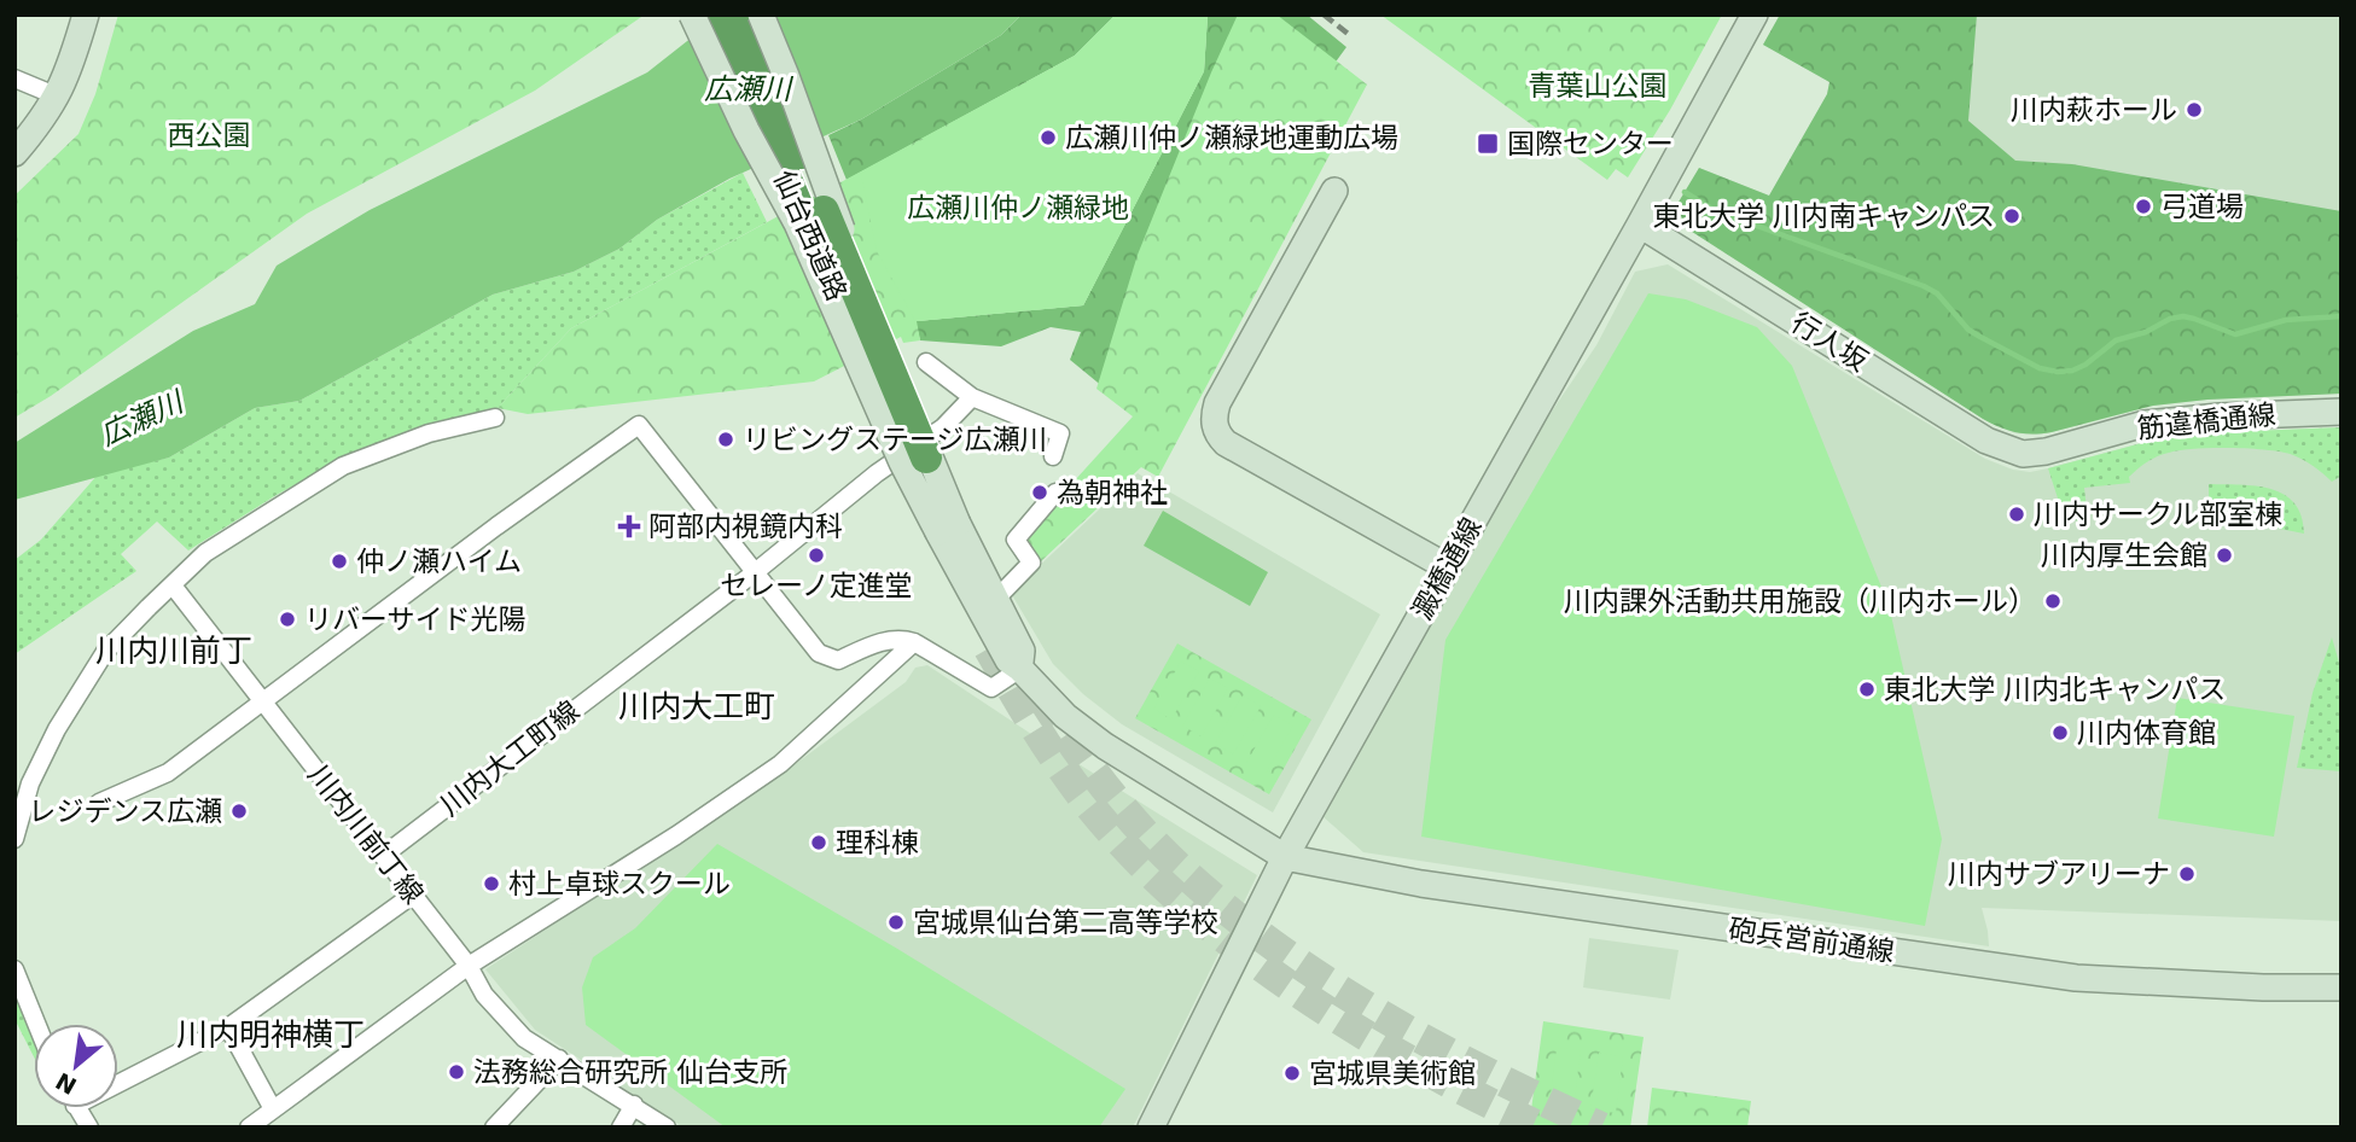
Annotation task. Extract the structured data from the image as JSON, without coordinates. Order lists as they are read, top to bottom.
{
  "streets": {
    "highway": ["仙台西道路"],
    "street": [
      "行人坂",
      "筋違橋通線",
      "澱橋通線",
      "川内大工町線",
      "川内川前丁線",
      "砲兵営前通線"
    ]
  },
  "crossings": [
    ["行人坂", "筋違橋通線"],
    ["行人坂", "澱橋通線"],
    ["澱橋通線", "砲兵営前通線"],
    ["川内大工町線", "川内川前丁線"]
  ],
  "districts": ["川内川前丁", "川内大工町", "川内明神横丁"],
  "water": ["広瀬川"],
  "parks": ["青葉山公園", "西公園", "広瀬川仲ノ瀬緑地"],
  "places": {
    "other": [
      "川内萩ホール",
      "広瀬川仲ノ瀬緑地運動広場",
      "弓道場",
      "東北大学 川内南キャンパス",
      "リビングステージ広瀬川",
      "為朝神社",
      "川内サークル部室棟",
      "セレーノ定進堂",
      "川内厚生会館",
      "仲ノ瀬ハイム",
      "川内課外活動共用施設（川内ホール）",
      "リバーサイド光陽",
      "東北大学 川内北キャンパス",
      "川内体育館",
      "レジデンス広瀬",
      "理科棟",
      "川内サブアリーナ",
      "村上卓球スクール",
      "宮城県仙台第二高等学校",
      "法務総合研究所 仙台支所",
      "宮城県美術館"
    ],
    "transit": ["国際センター"],
    "health": ["阿部内視鏡内科"]
  },
  "north": "bottom left"
}
